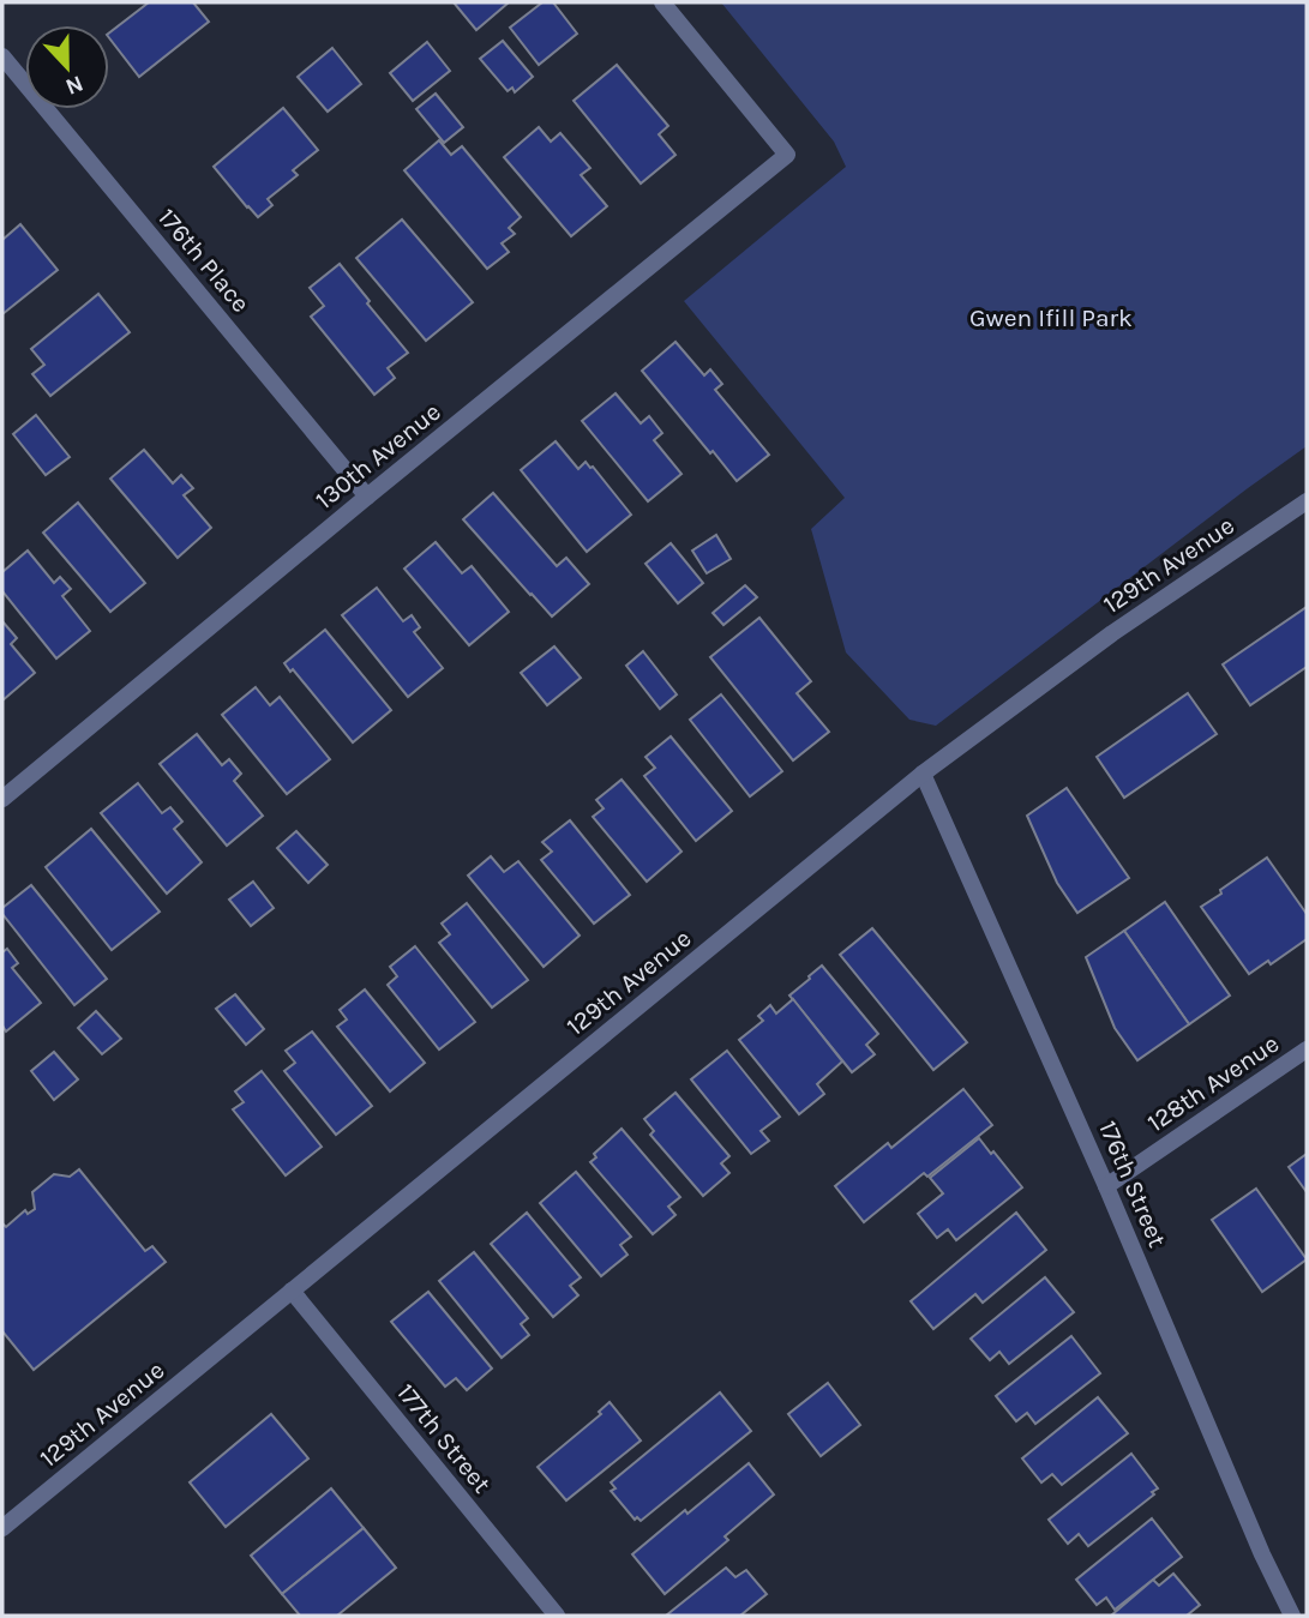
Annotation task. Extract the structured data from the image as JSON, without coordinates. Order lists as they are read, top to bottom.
{
  "streets": {
    "street": [
      "176th Place",
      "130th Avenue",
      "129th Avenue",
      "128th Avenue",
      "176th Street",
      "177th Street"
    ]
  },
  "crossings": [
    ["176th Place", "130th Avenue"],
    ["129th Avenue", "176th Street"],
    ["129th Avenue", "177th Street"],
    ["128th Avenue", "176th Street"]
  ],
  "parks": ["Gwen Ifill Park"],
  "north": "bottom"
}
